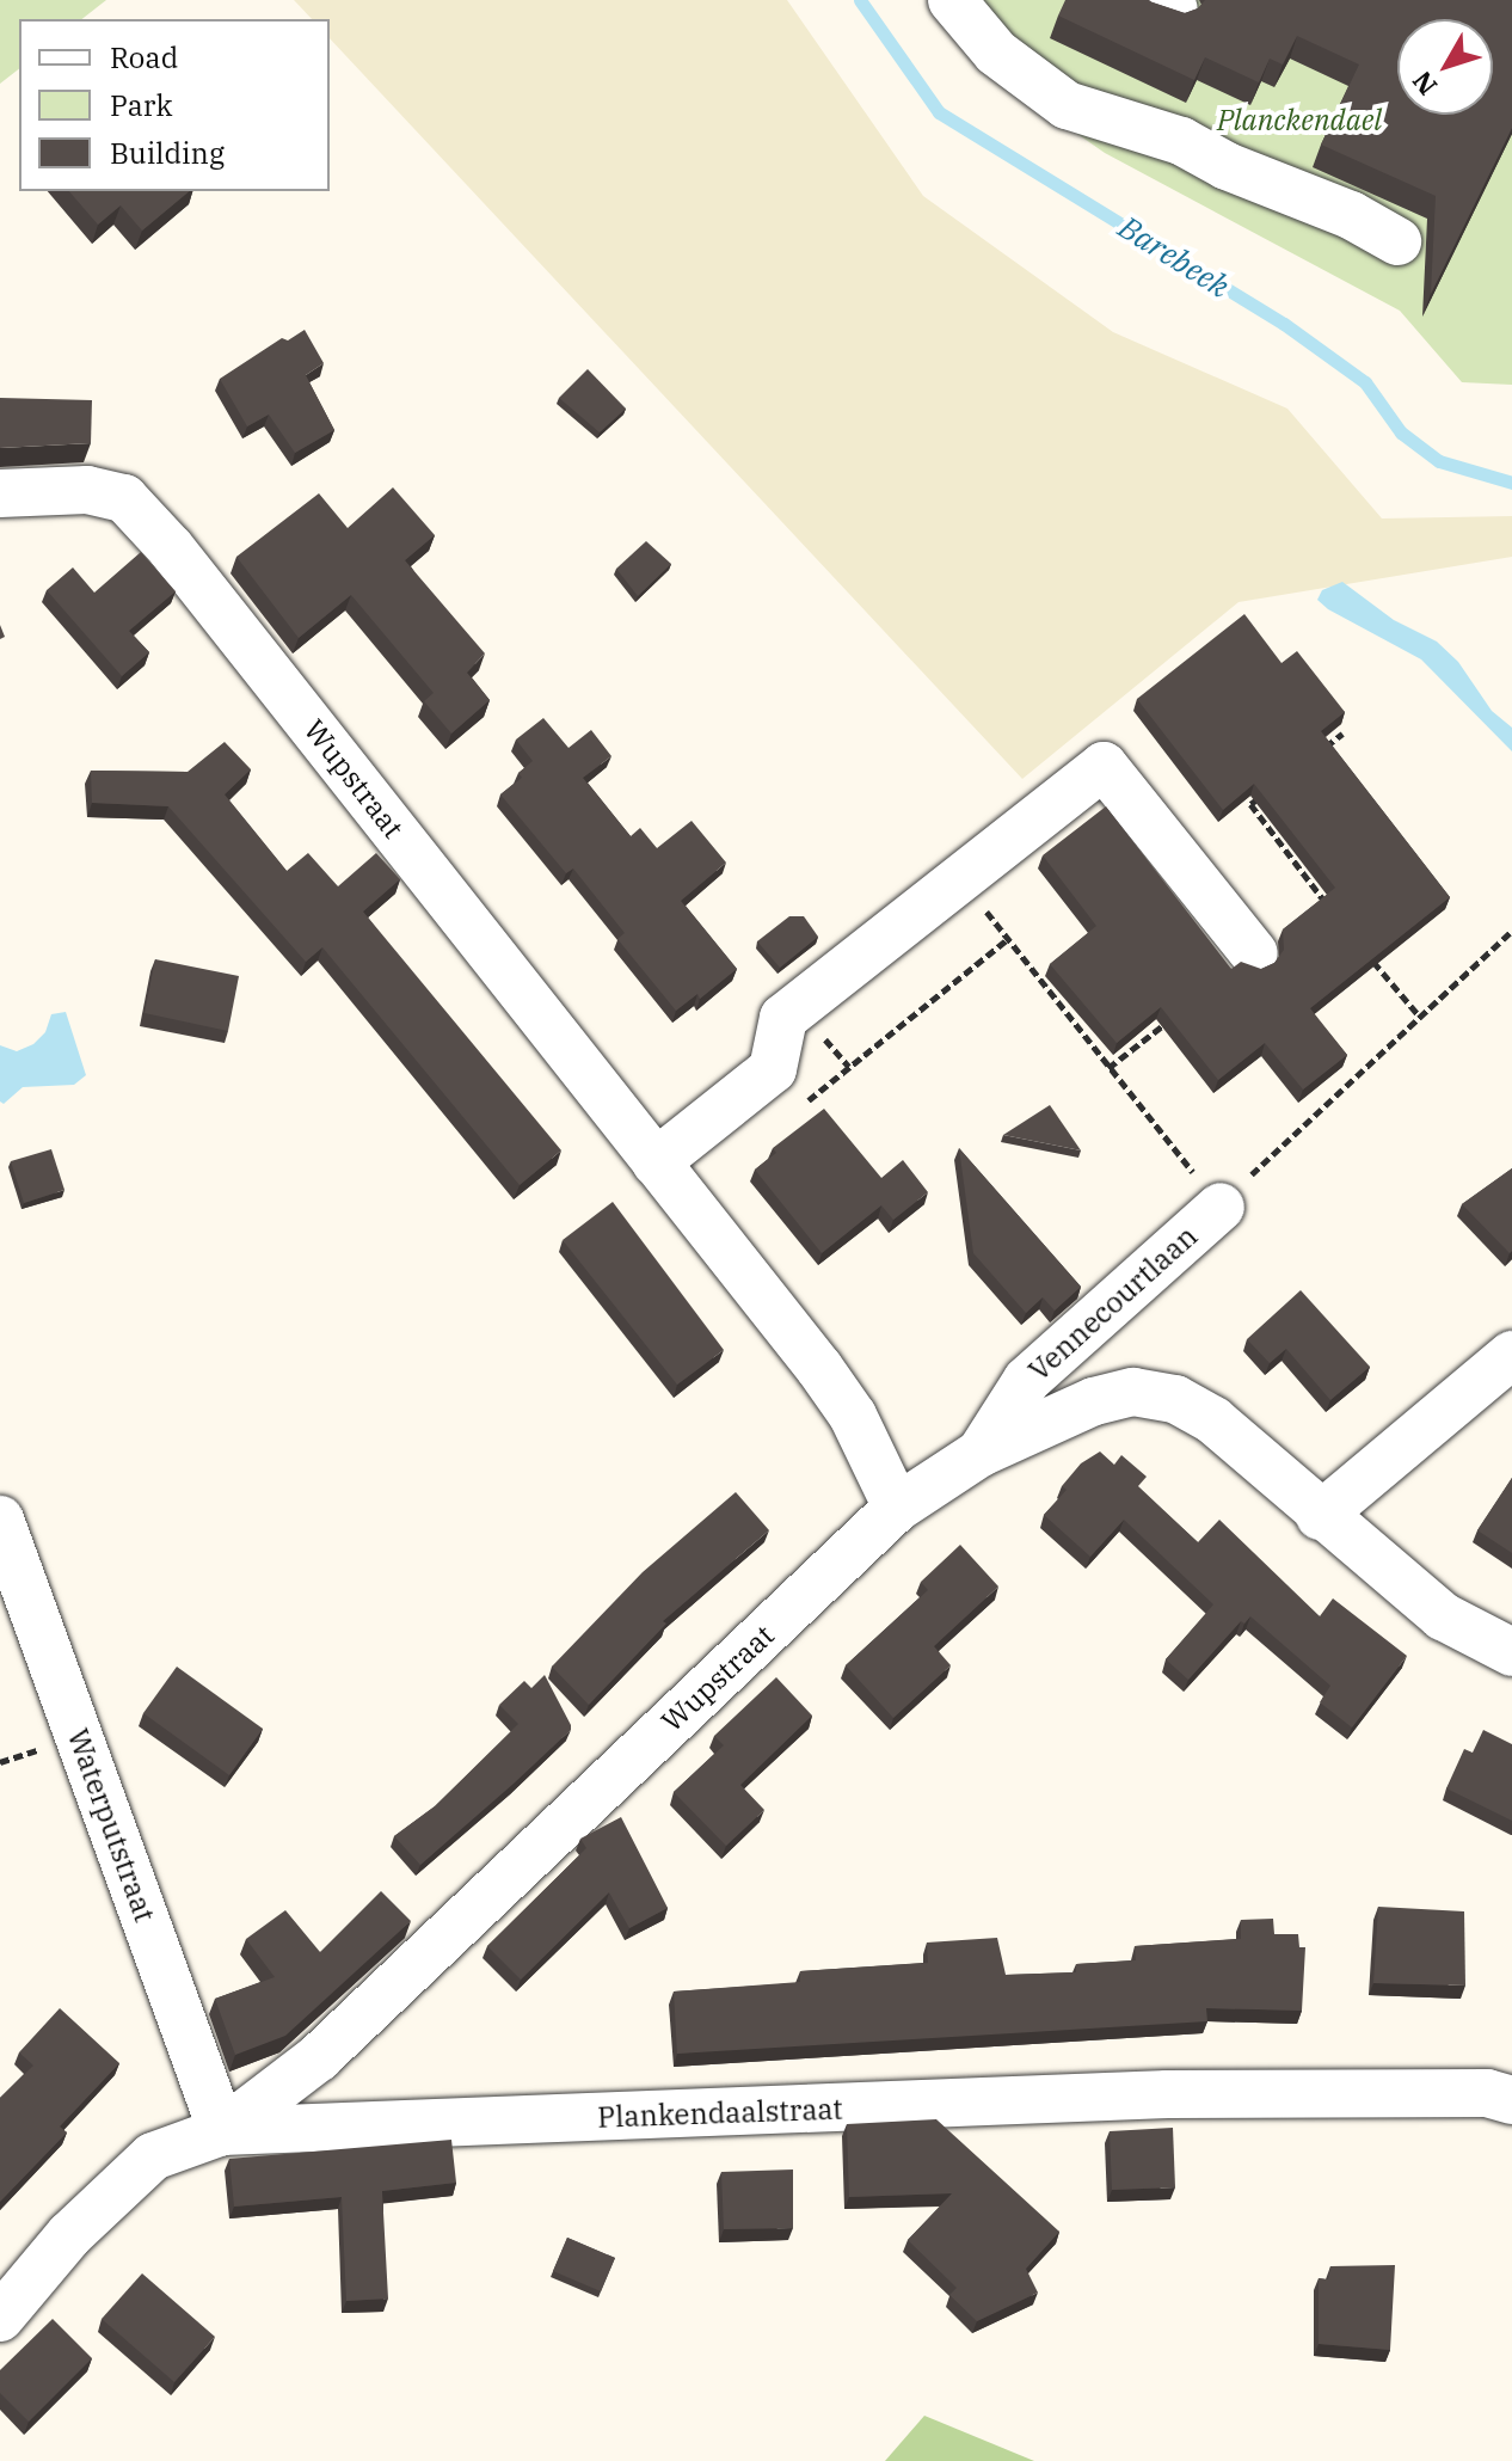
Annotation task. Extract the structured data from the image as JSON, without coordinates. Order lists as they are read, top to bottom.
{
  "streets": {
    "street": [
      "Wupstraat",
      "Vennecourtlaan",
      "Waterputstraat",
      "Plankendaalstraat"
    ]
  },
  "crossings": [
    ["Wupstraat", "Vennecourtlaan"],
    ["Wupstraat", "Waterputstraat"],
    ["Wupstraat", "Plankendaalstraat"],
    ["Waterputstraat", "Plankendaalstraat"]
  ],
  "water": ["Barebeek"],
  "parks": ["Planckendael"],
  "legend": ["Road", "Park", "Building"],
  "north": "bottom left"
}
